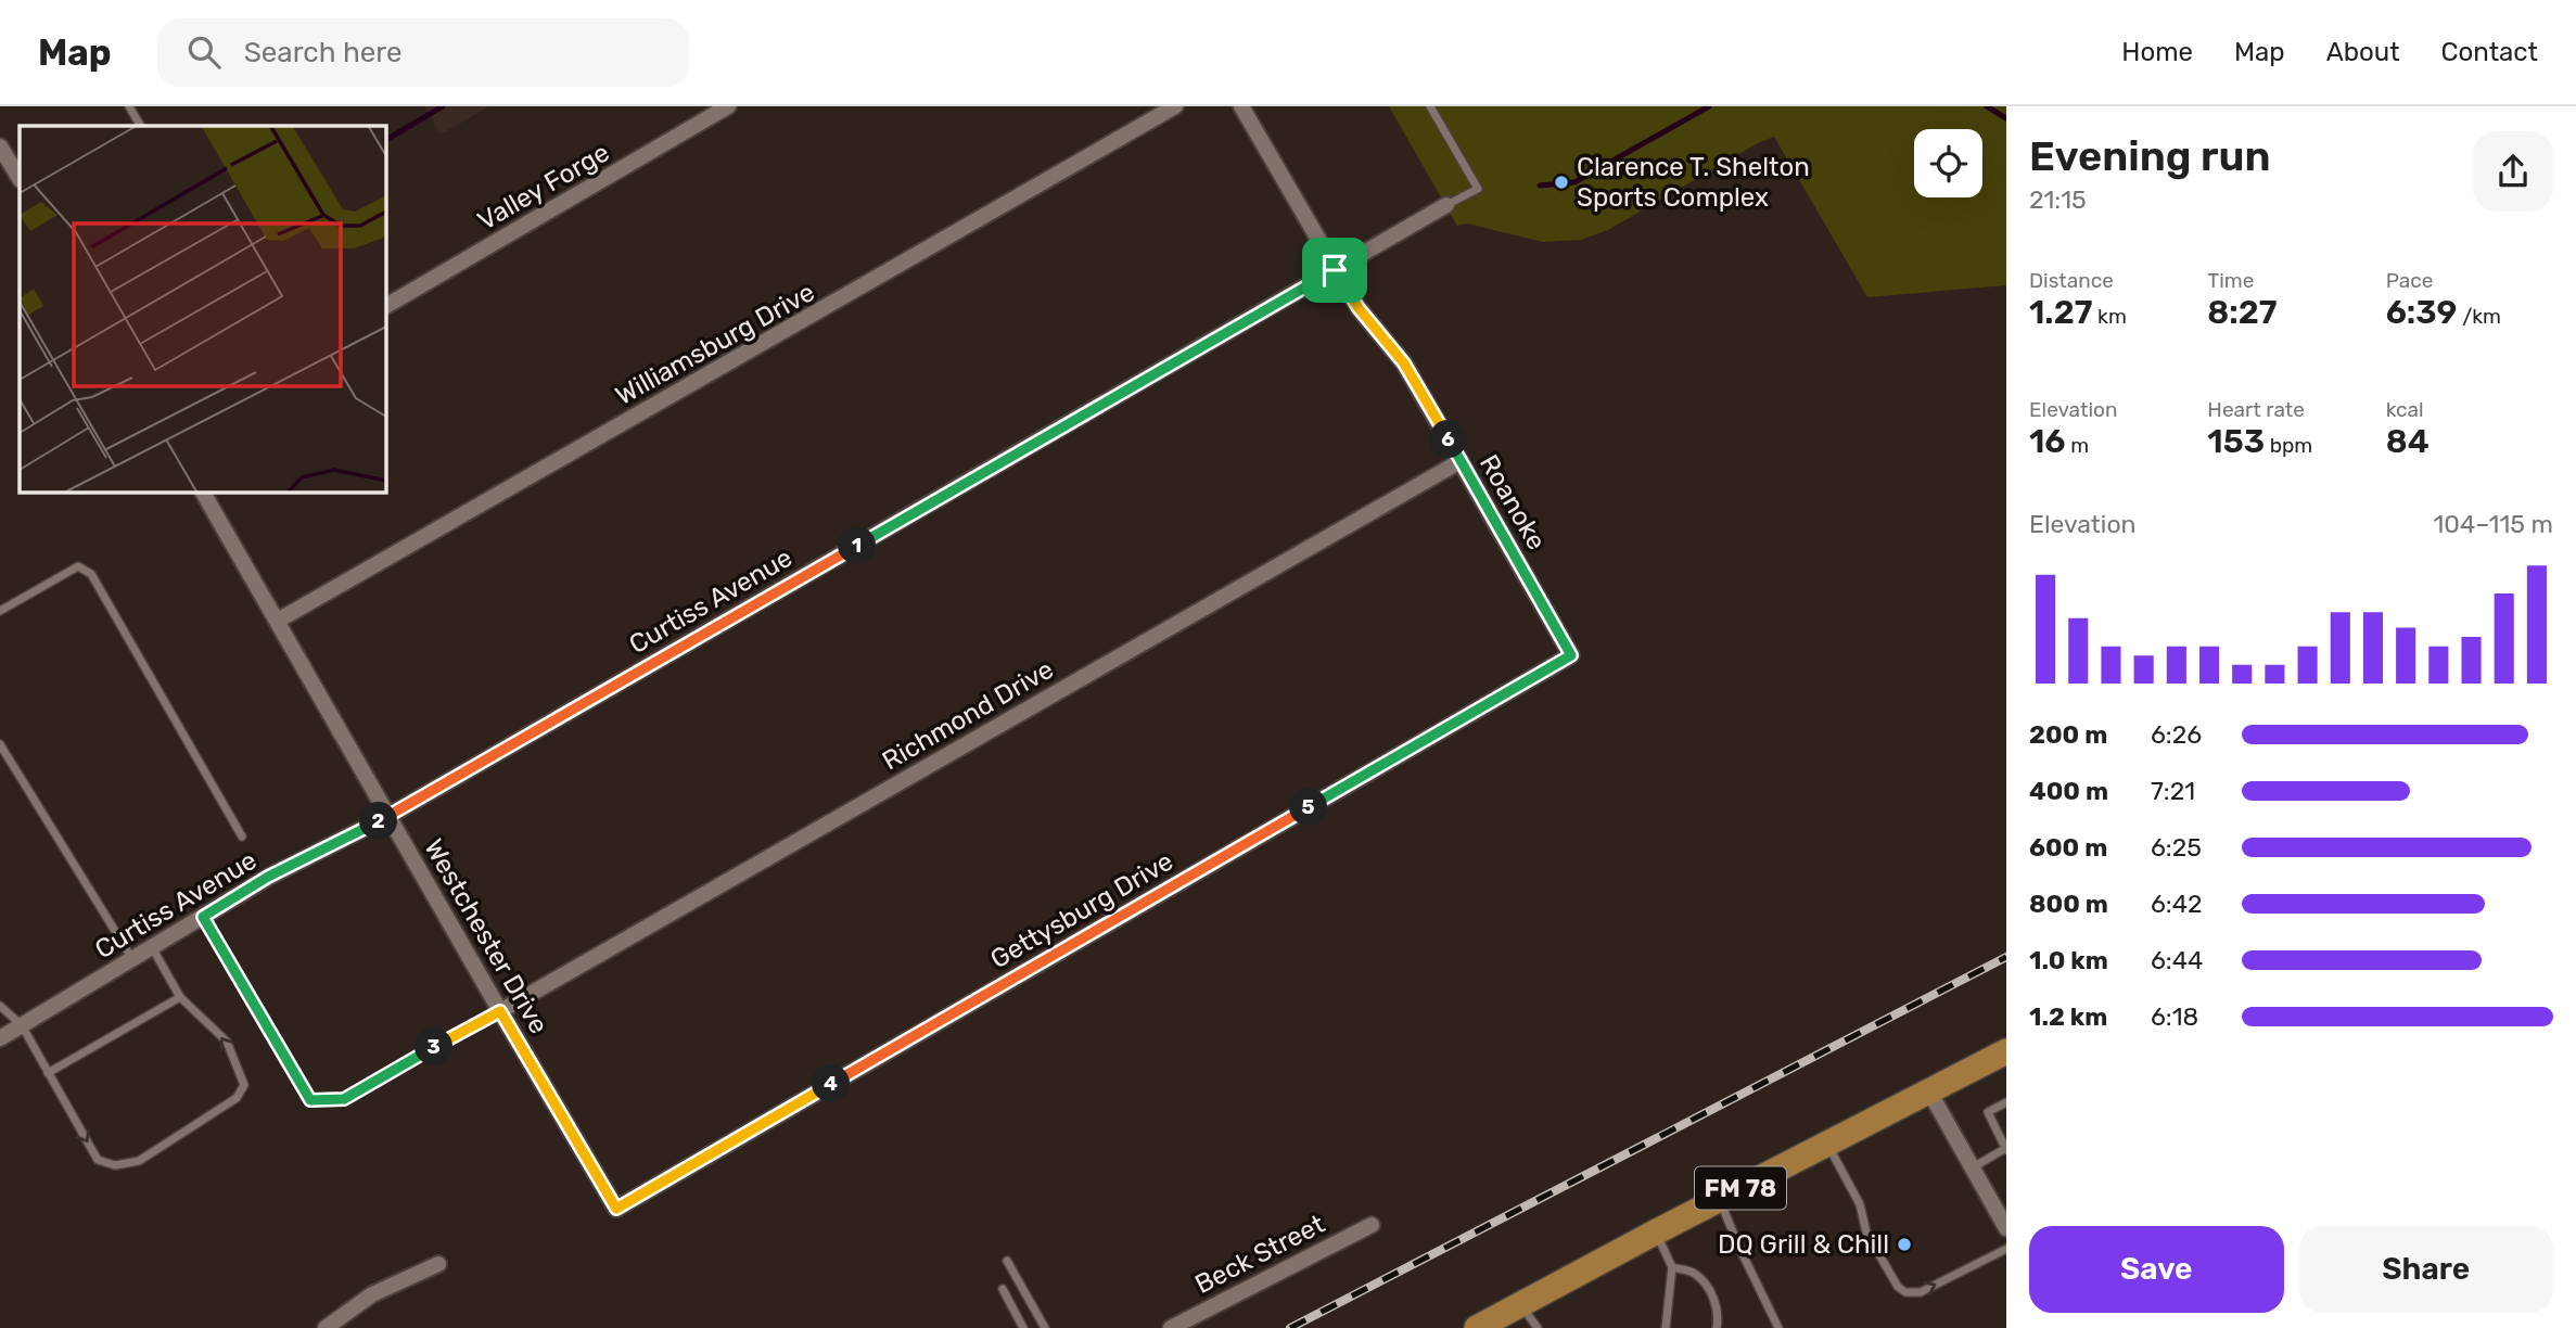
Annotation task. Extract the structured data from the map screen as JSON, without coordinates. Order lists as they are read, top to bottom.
{
  "streets": {
    "main road": ["FM 78"],
    "street": [
      "Valley Forge",
      "Williamsburg Drive",
      "Roanoke",
      "Curtiss Avenue",
      "Richmond Drive",
      "Gettysburg Drive",
      "Westchester Drive",
      "Beck Street"
    ]
  },
  "crossings": [
    ["Williamsburg Drive", "Westchester Drive"],
    ["Roanoke", "Curtiss Avenue"],
    ["Roanoke", "Richmond Drive"],
    ["Roanoke", "Gettysburg Drive"],
    ["Curtiss Avenue", "Westchester Drive"],
    ["Richmond Drive", "Westchester Drive"],
    ["Gettysburg Drive", "Westchester Drive"]
  ],
  "places": ["Clarence T. Shelton Sports Complex", "DQ Grill & Chill"],
  "page": {
    "header": "Map",
    "search": "Search here",
    "nav": [
      "Home",
      "Map",
      "About",
      "Contact"
    ],
    "heading": ["Evening run", "21:15"],
    "stats": [
      ["Distance", "1.27 km"],
      ["Time", "8:27"],
      ["Pace", "6:39 /km"],
      ["Elevation", "16 m"],
      ["Heart rate", "153 bpm"],
      ["kcal", "84"]
    ],
    "pins": [
      "6",
      "1",
      "5",
      "2",
      "3",
      "4"
    ],
    "chart": ["Elevation", "104–115 m"],
    "list": [
      {
        "name": "200 m",
        "note": "6:26"
      },
      {
        "name": "400 m",
        "note": "7:21"
      },
      {
        "name": "600 m",
        "note": "6:25"
      },
      {
        "name": "800 m",
        "note": "6:42"
      },
      {
        "name": "1.0 km",
        "note": "6:44"
      },
      {
        "name": "1.2 km",
        "note": "6:18"
      }
    ],
    "buttons": ["Save", "Share"]
  }
}
